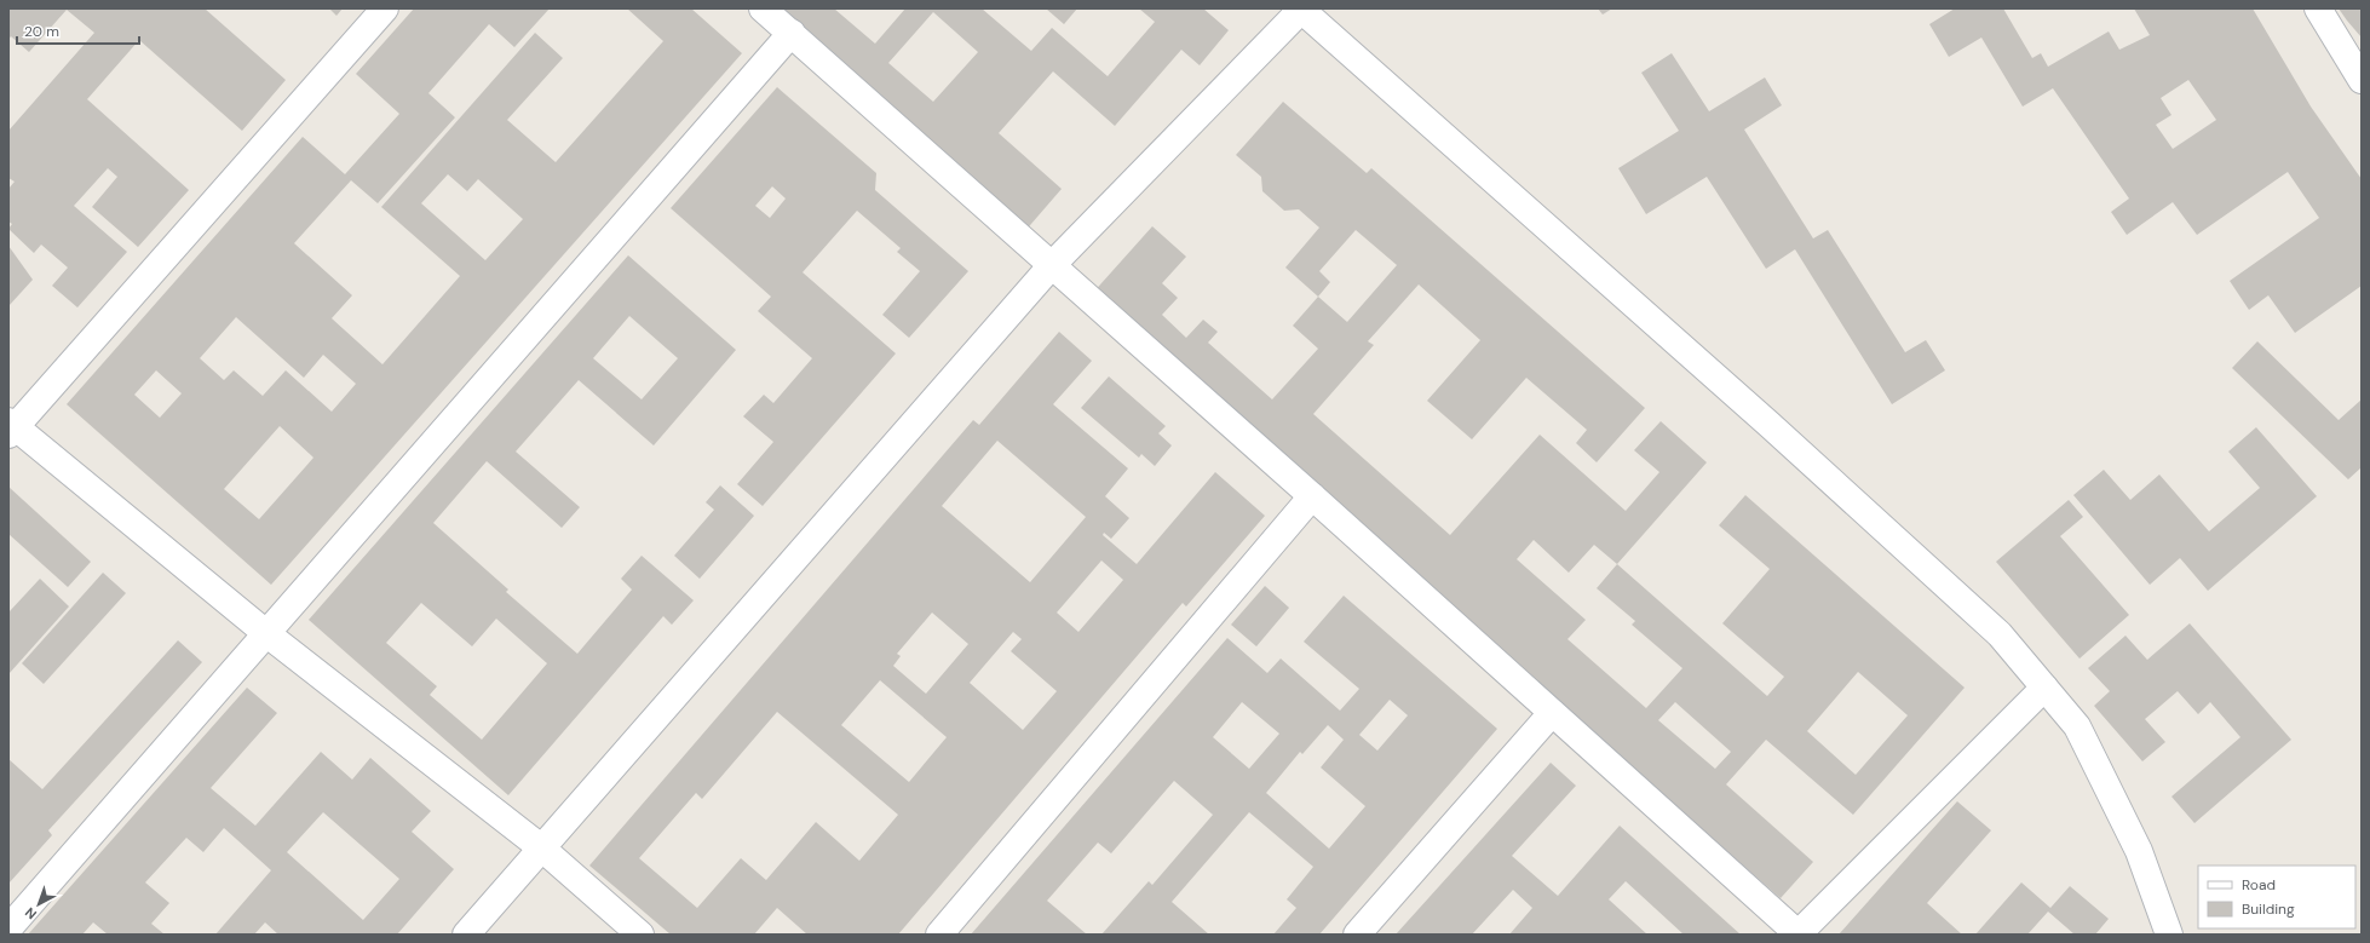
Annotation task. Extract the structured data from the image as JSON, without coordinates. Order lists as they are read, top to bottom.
{
  "legend": ["Road", "Building"],
  "scale_bar": "20 m",
  "north": "bottom left"
}
